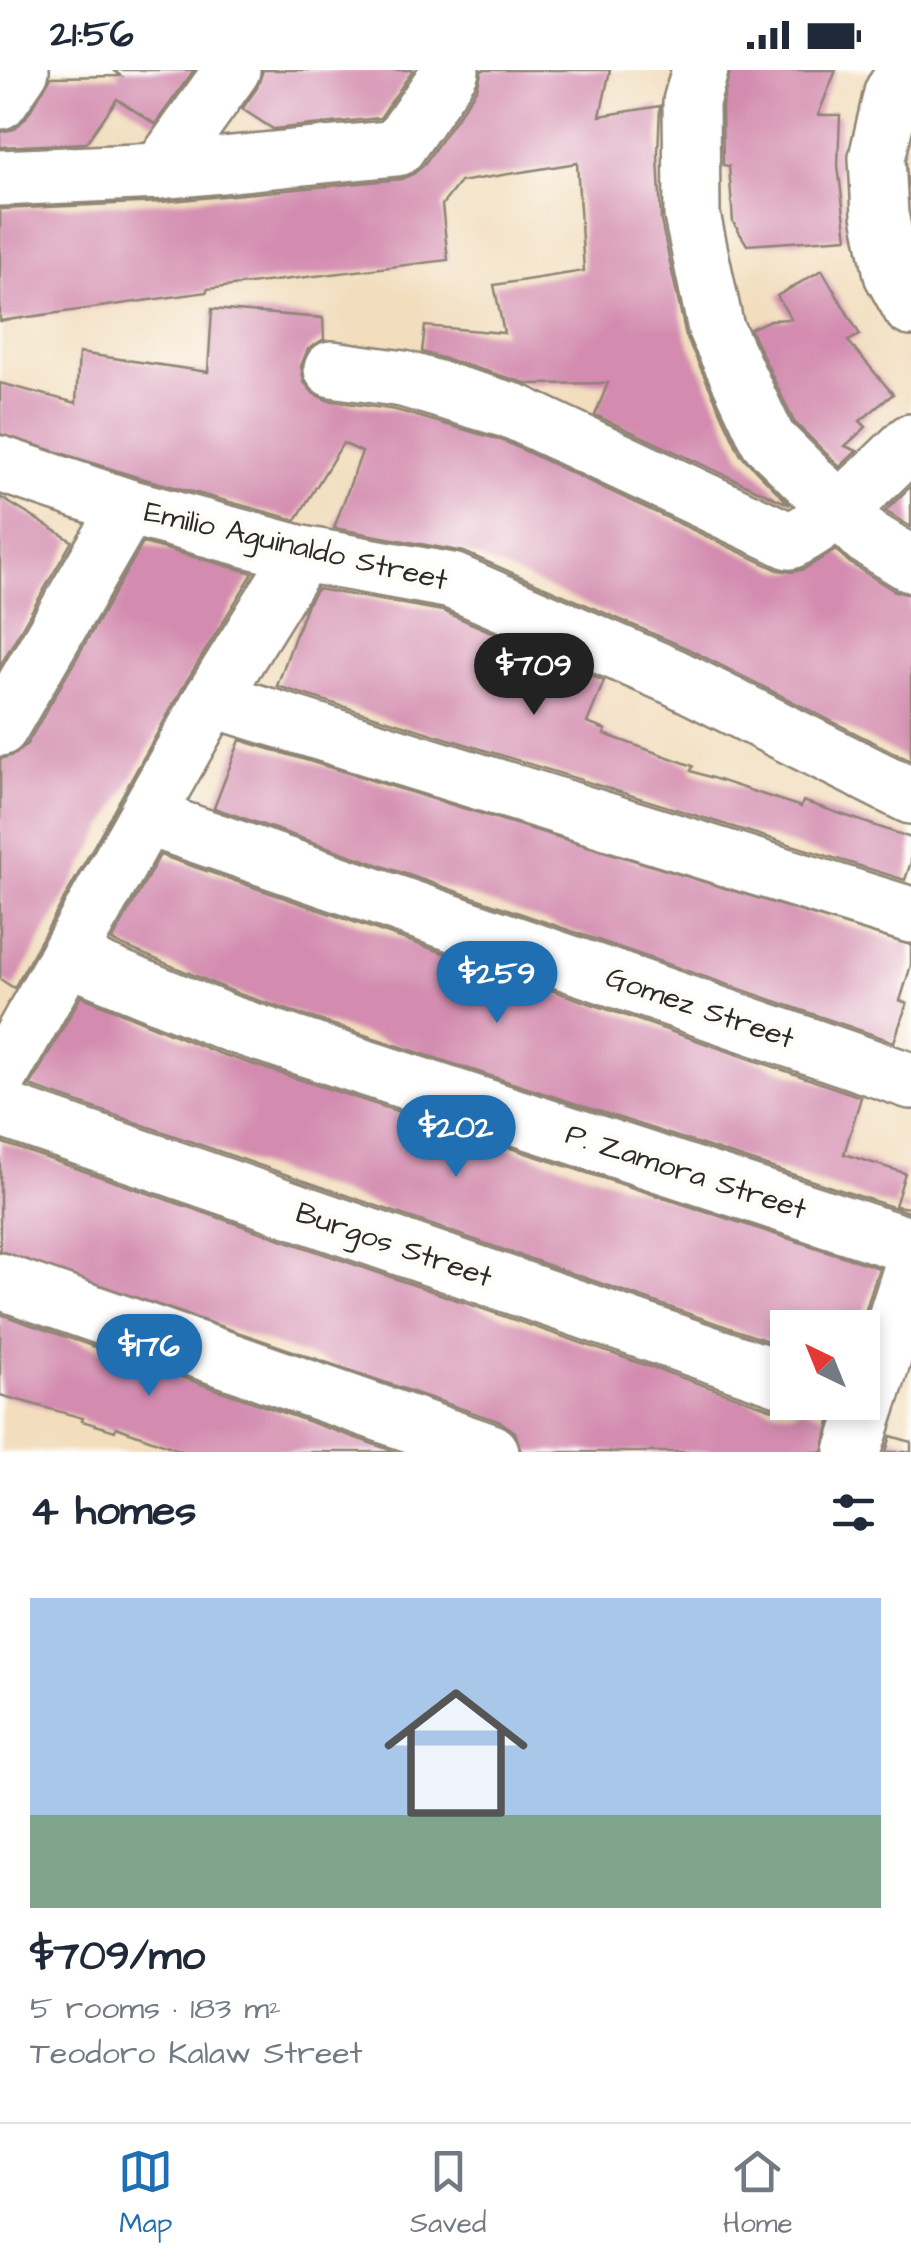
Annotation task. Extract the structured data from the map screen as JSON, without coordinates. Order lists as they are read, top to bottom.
{
  "streets": {
    "street": [
      "Emilio Aguinaldo Street",
      "Gomez Street",
      "P. Zamora Street",
      "Burgos Street"
    ]
  },
  "north": "top left",
  "page": {
    "status": "21:56",
    "price": [
      "$709",
      "$259",
      "$202",
      "$176"
    ],
    "heading": "4 homes",
    "list": [
      {
        "name": "$709/mo",
        "note": "5 rooms · 183 m² · Teodoro Kalaw Street"
      }
    ],
    "tabs": ["Map", "Saved", "Home"]
  }
}
